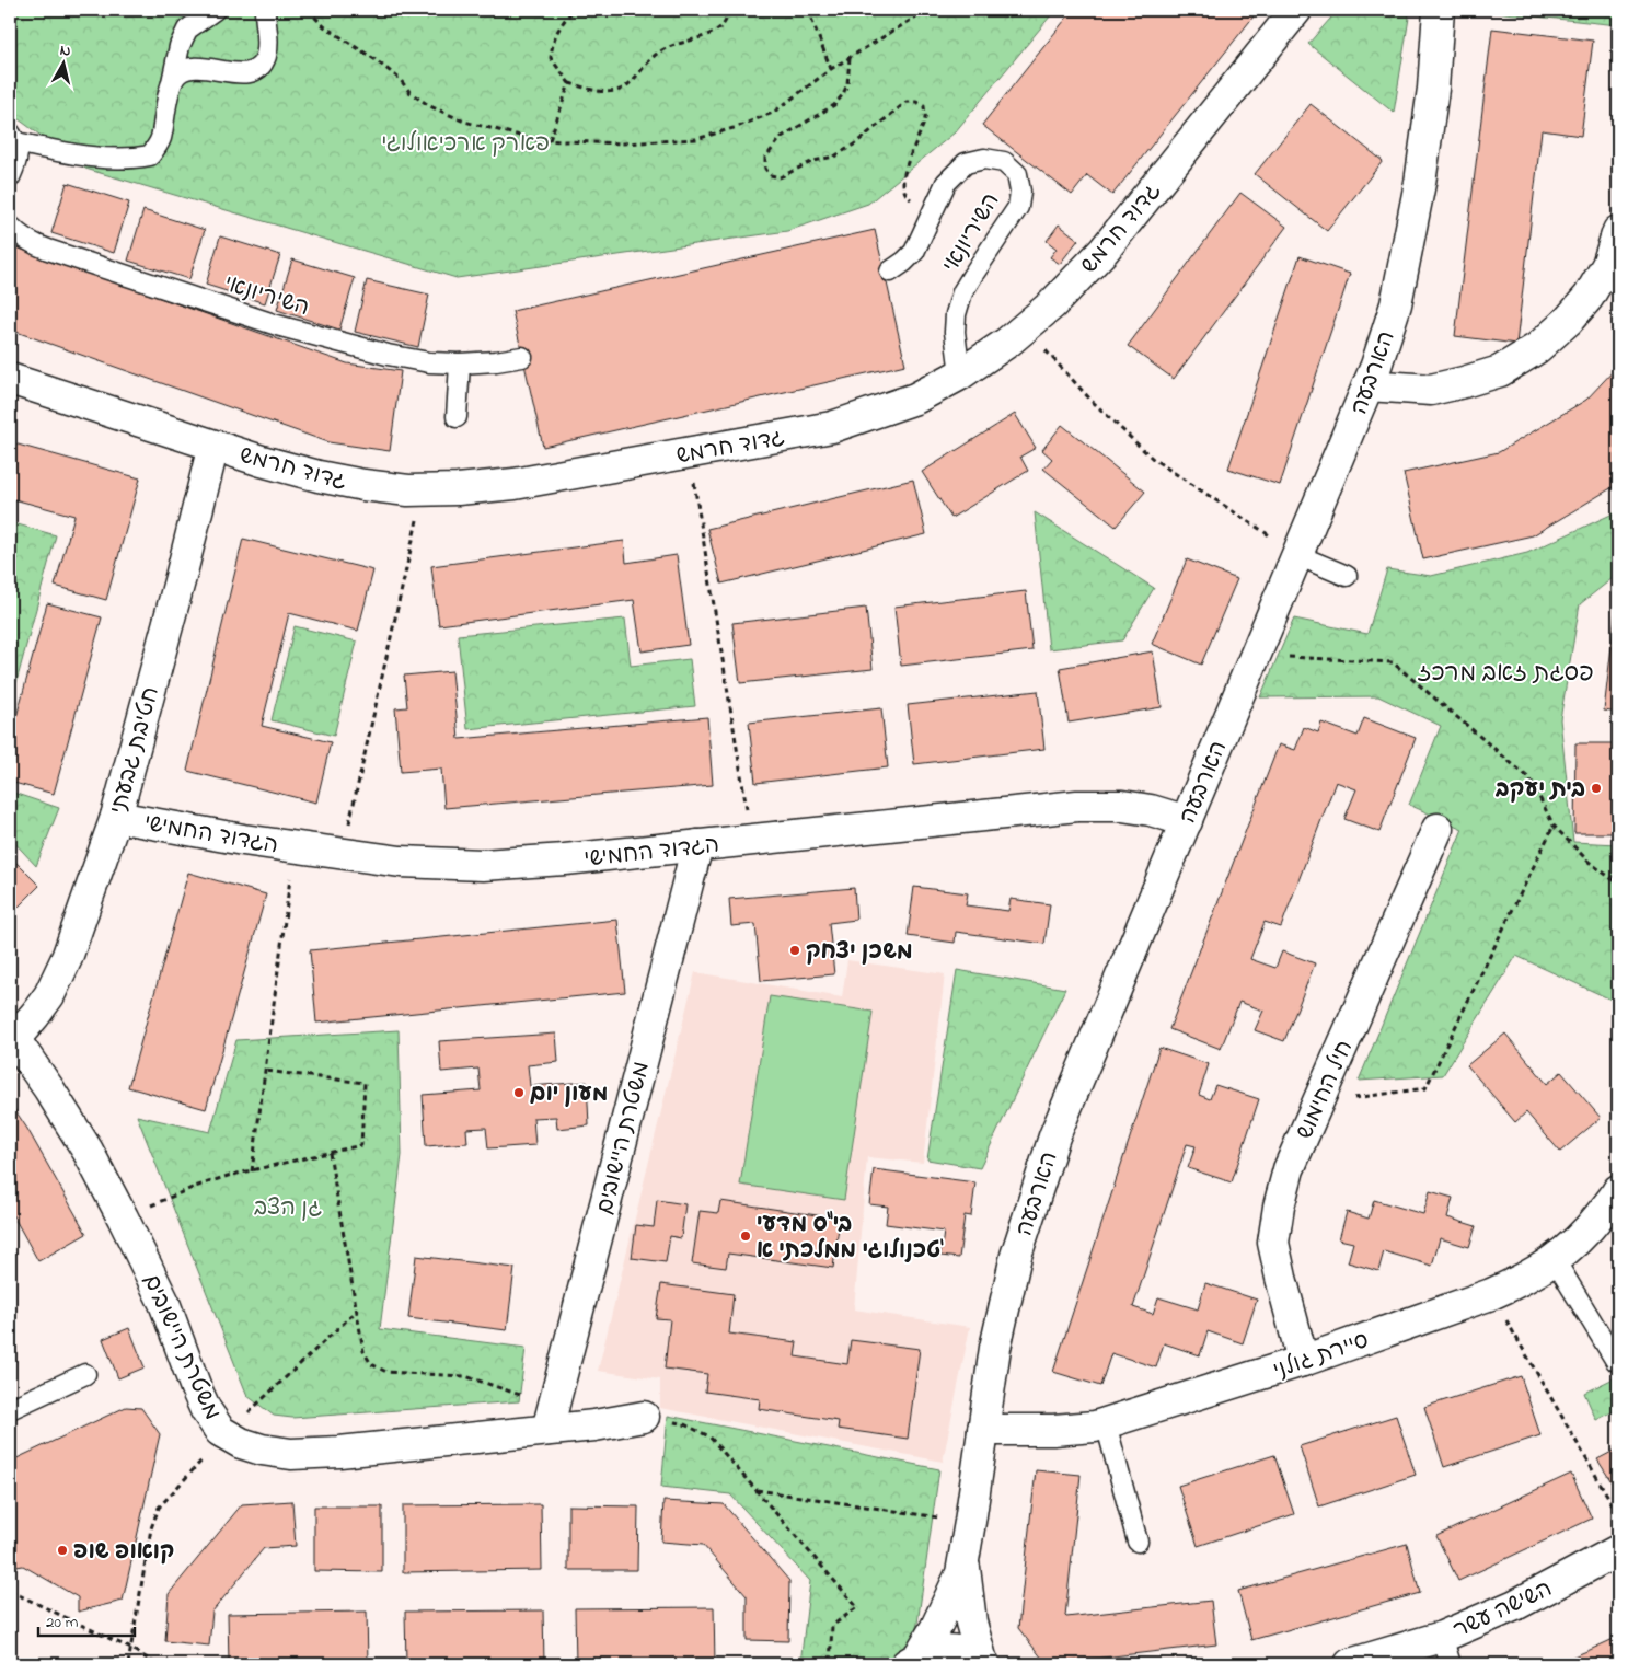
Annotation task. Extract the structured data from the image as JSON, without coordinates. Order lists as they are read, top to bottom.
{
  "streets": {
    "street": [
      "גדוד חרמש",
      "הארבעה",
      "חטיבת גבעתי",
      "הגדוד החמישי",
      "חיל החימוש",
      "משטרת היישובים",
      "סיירת גולני",
      "השישה עשר"
    ],
    "lane": ["השיריונאי"]
  },
  "crossings": [
    ["גדוד חרמש", "השיריונאי"],
    ["גדוד חרמש", "חטיבת גבעתי"],
    ["הארבעה", "הגדוד החמישי"],
    ["הארבעה", "סיירת גולני"],
    ["חטיבת גבעתי", "הגדוד החמישי"],
    ["חטיבת גבעתי", "משטרת היישובים"],
    ["הגדוד החמישי", "משטרת היישובים"],
    ["חיל החימוש", "סיירת גולני"]
  ],
  "districts": ["פסגת זאב מרכז"],
  "parks": ["פארק ארכיאולוגי", "גן הצב"],
  "places": [
    "בית יעקב",
    "משכן יצחק",
    "מעון יום",
    "בי\"ס מדעי טכנולוגי ממלכתי א'",
    "קואופ שופ"
  ],
  "scale_bar": "20 m",
  "north": "top"
}
